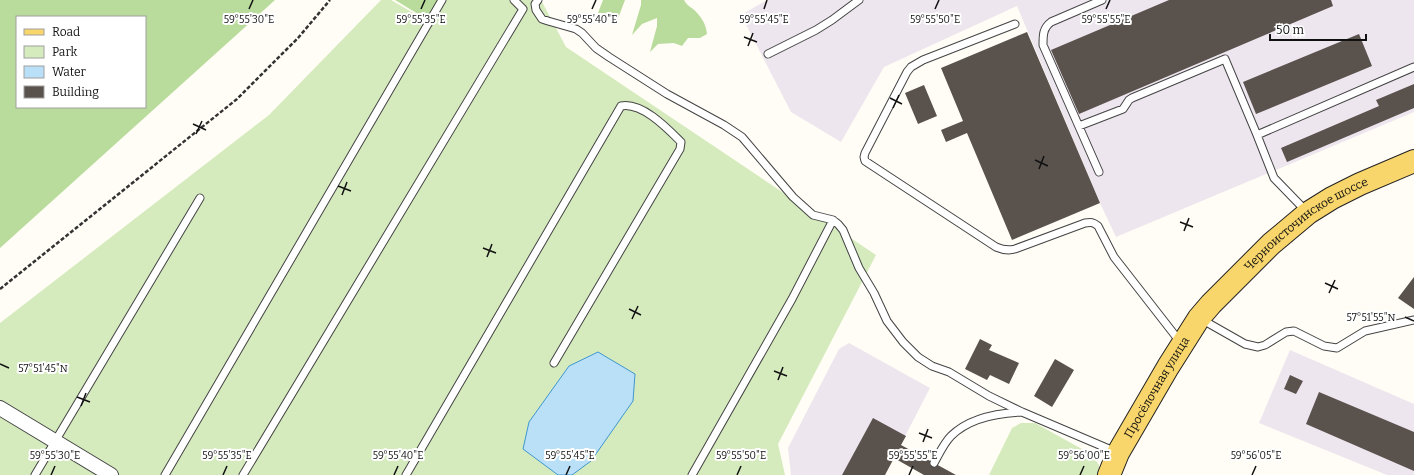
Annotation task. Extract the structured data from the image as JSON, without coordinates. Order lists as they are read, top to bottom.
{
  "streets": {
    "main road": ["Черноисточинское шоссе", "Просёлочная улица"]
  },
  "crossings": [
    ["Черноисточинское шоссе", "Просёлочная улица"]
  ],
  "legend": [
    "Road",
    "Park",
    "Water",
    "Building"
  ],
  "scale_bar": "50 m",
  "coordinates": [
    "59°55'45\"E",
    "59°55'50\"E",
    "59°55'55\"E",
    "59°55'30\"E",
    "59°55'35\"E",
    "59°55'40\"E",
    "57°51'55\"N",
    "57°51'45\"N",
    "59°56'00\"E",
    "59°56'05\"E"
  ]
}
